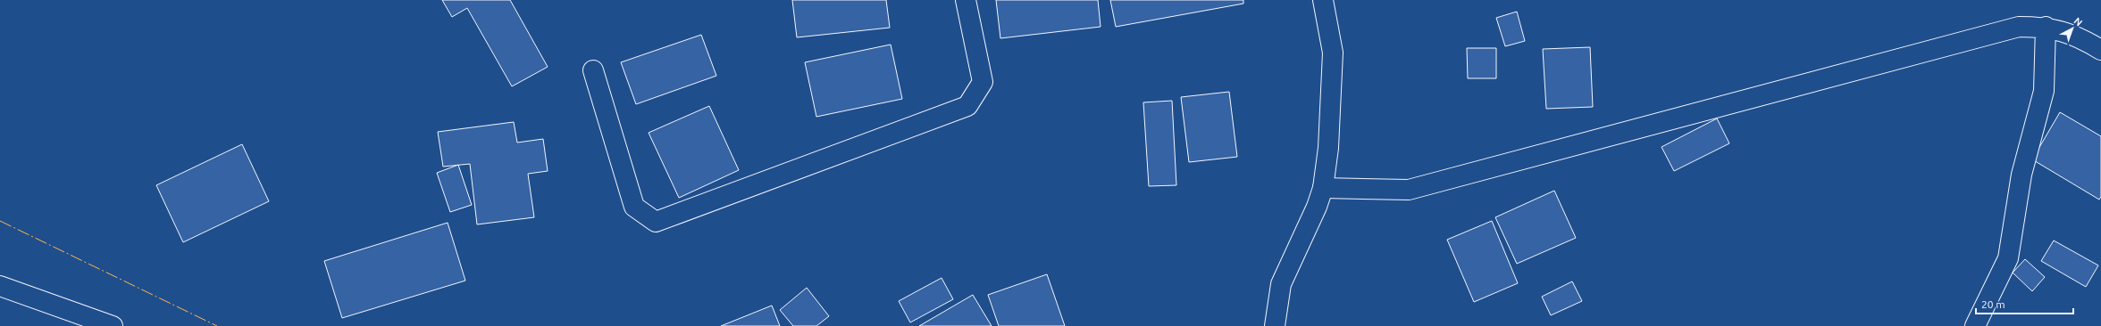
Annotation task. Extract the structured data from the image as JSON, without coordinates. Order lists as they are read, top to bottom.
{
  "scale_bar": "20 m",
  "north": "top right"
}
